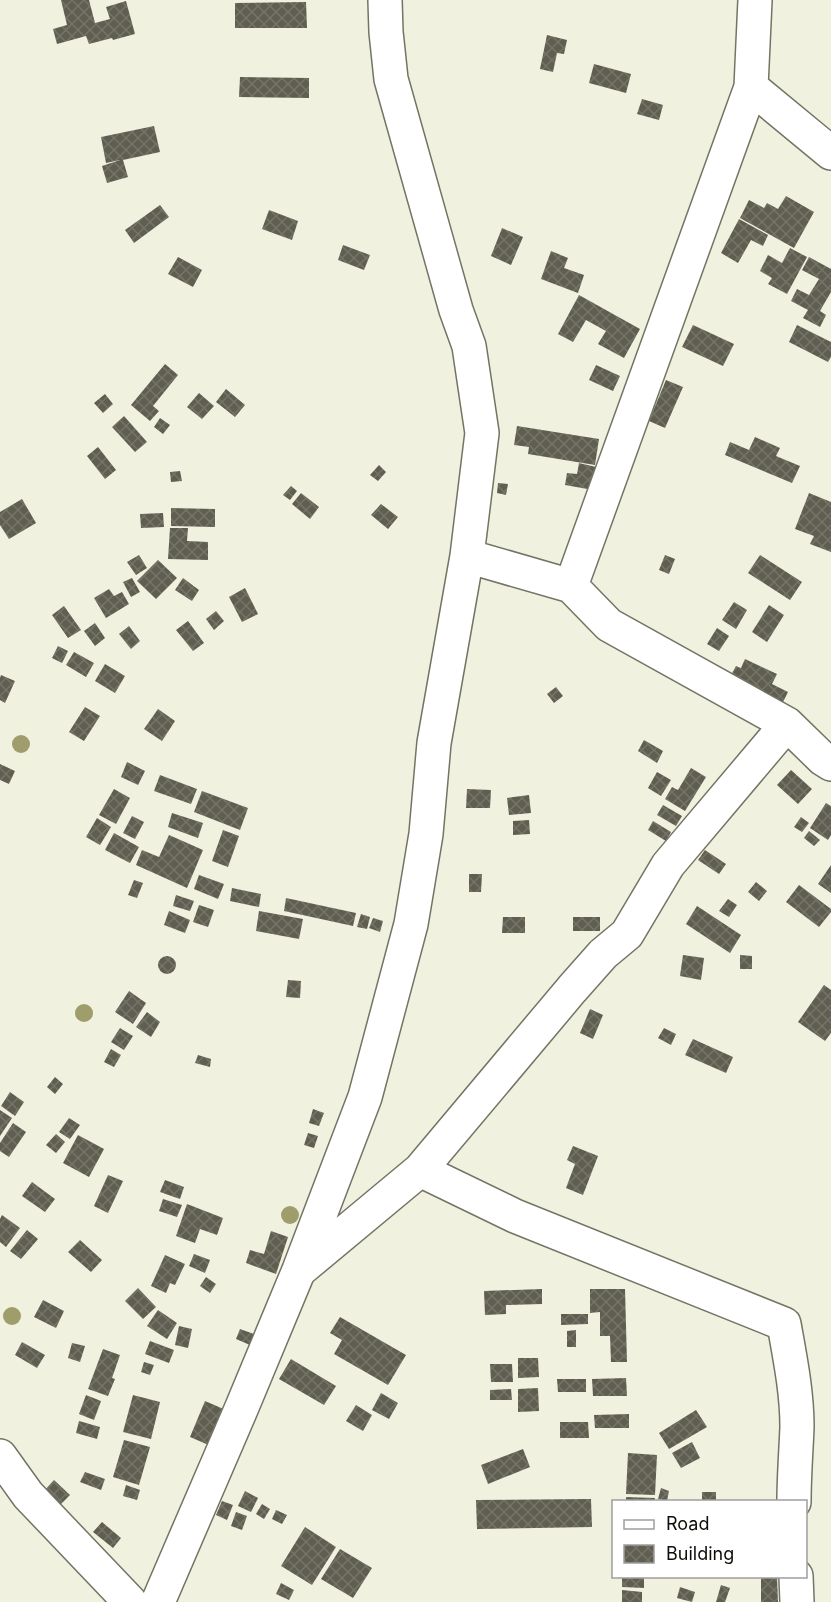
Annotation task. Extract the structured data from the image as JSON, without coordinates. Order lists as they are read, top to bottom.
{
  "legend": ["Road", "Building"]
}
